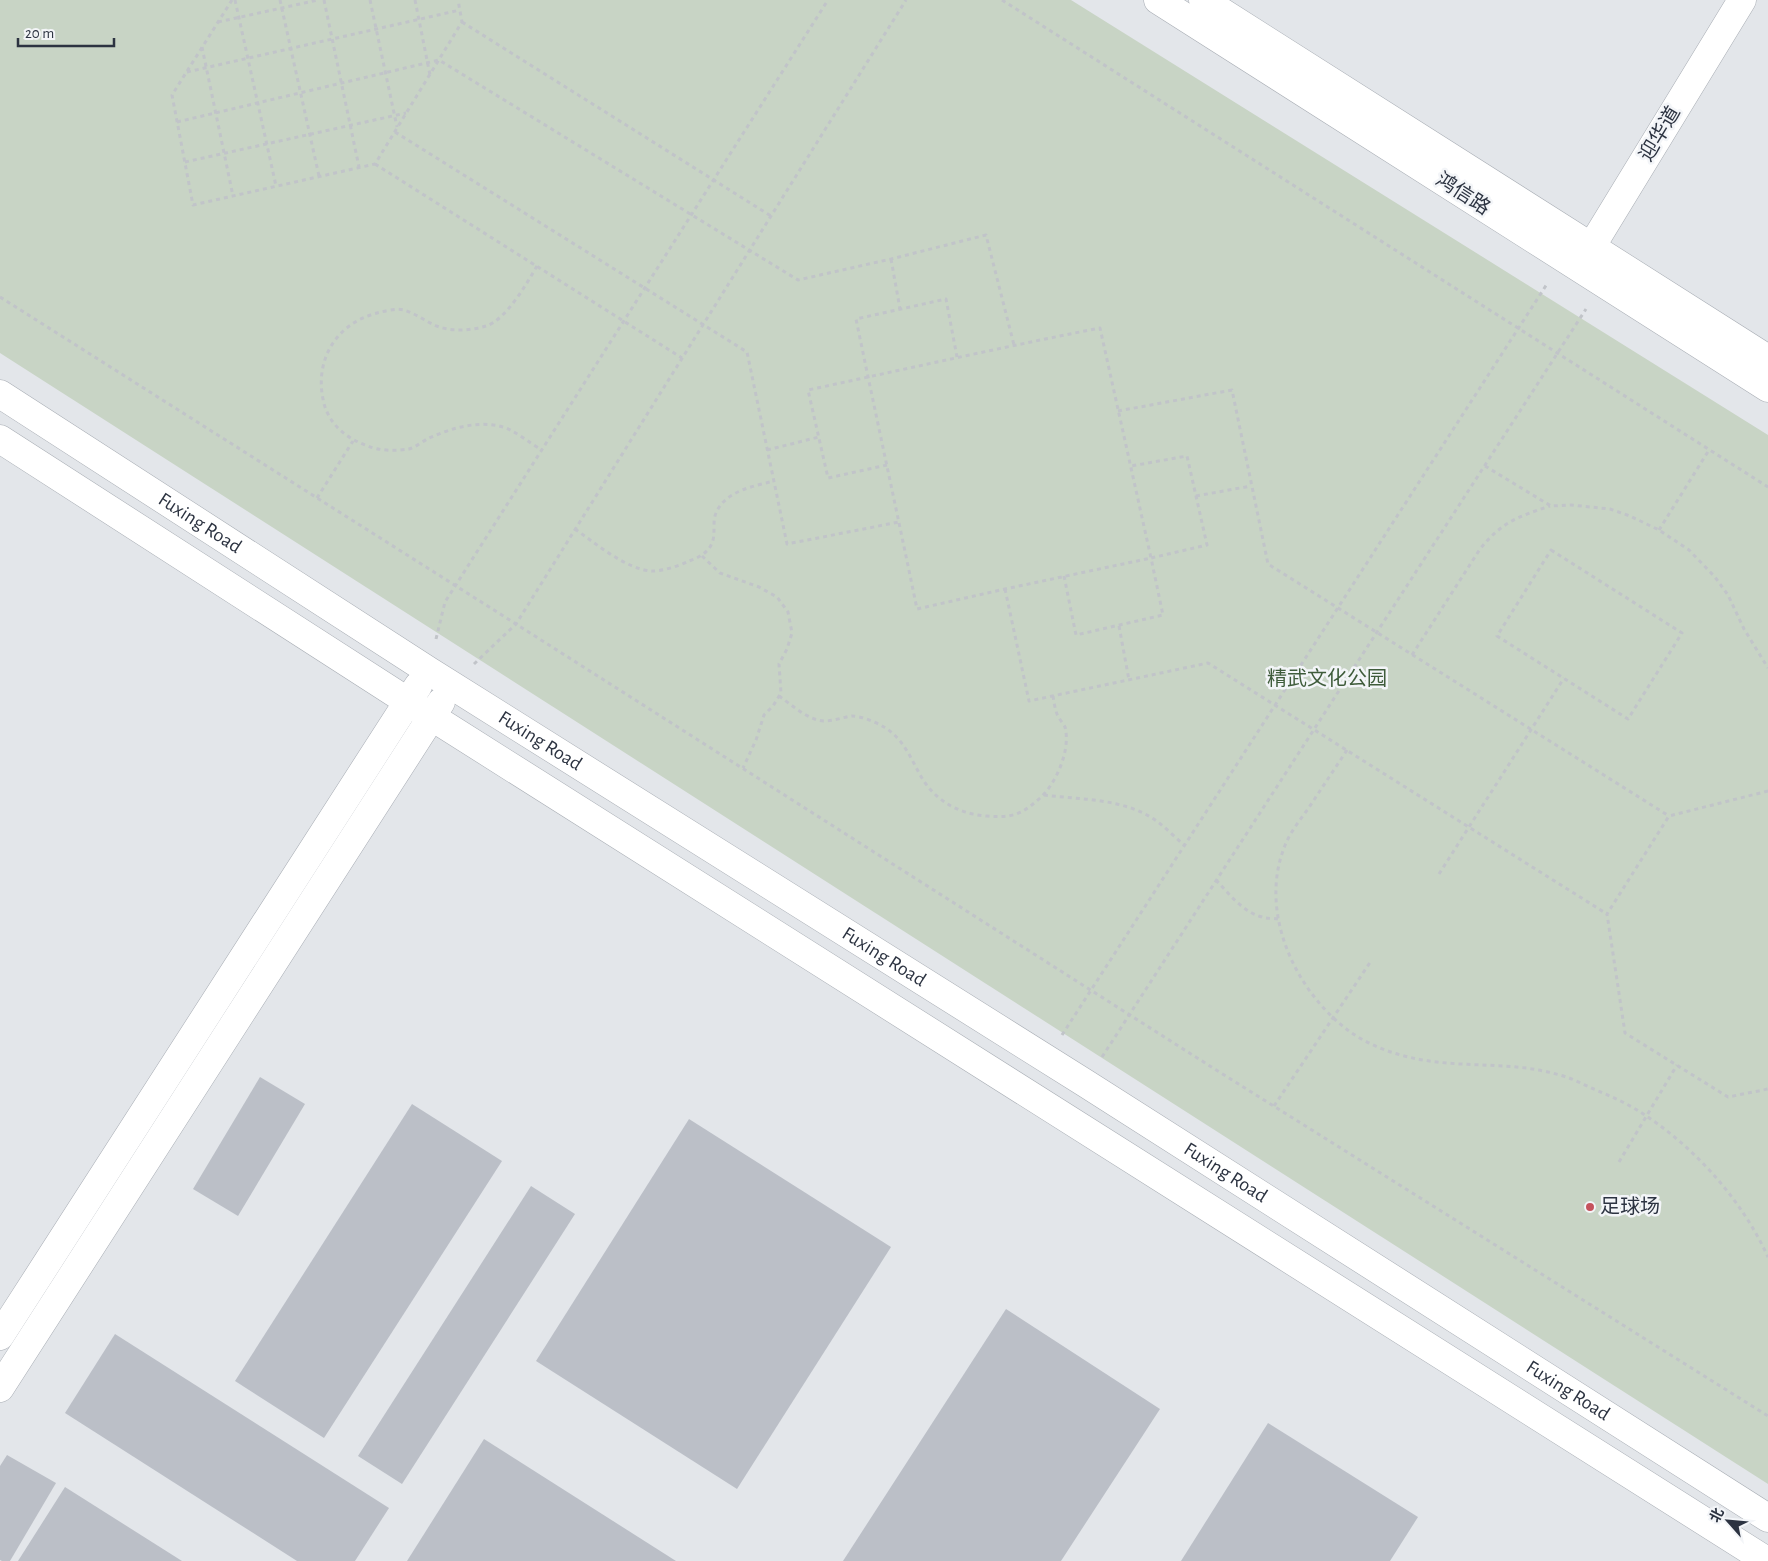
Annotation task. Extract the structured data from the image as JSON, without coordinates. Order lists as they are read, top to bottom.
{
  "streets": {
    "street": ["迎华道", "鸿信路", "Fuxing Road"]
  },
  "crossings": [
    ["迎华道", "鸿信路"]
  ],
  "parks": ["精武文化公园"],
  "places": ["足球场"],
  "scale_bar": "20 m",
  "north": "top left"
}
